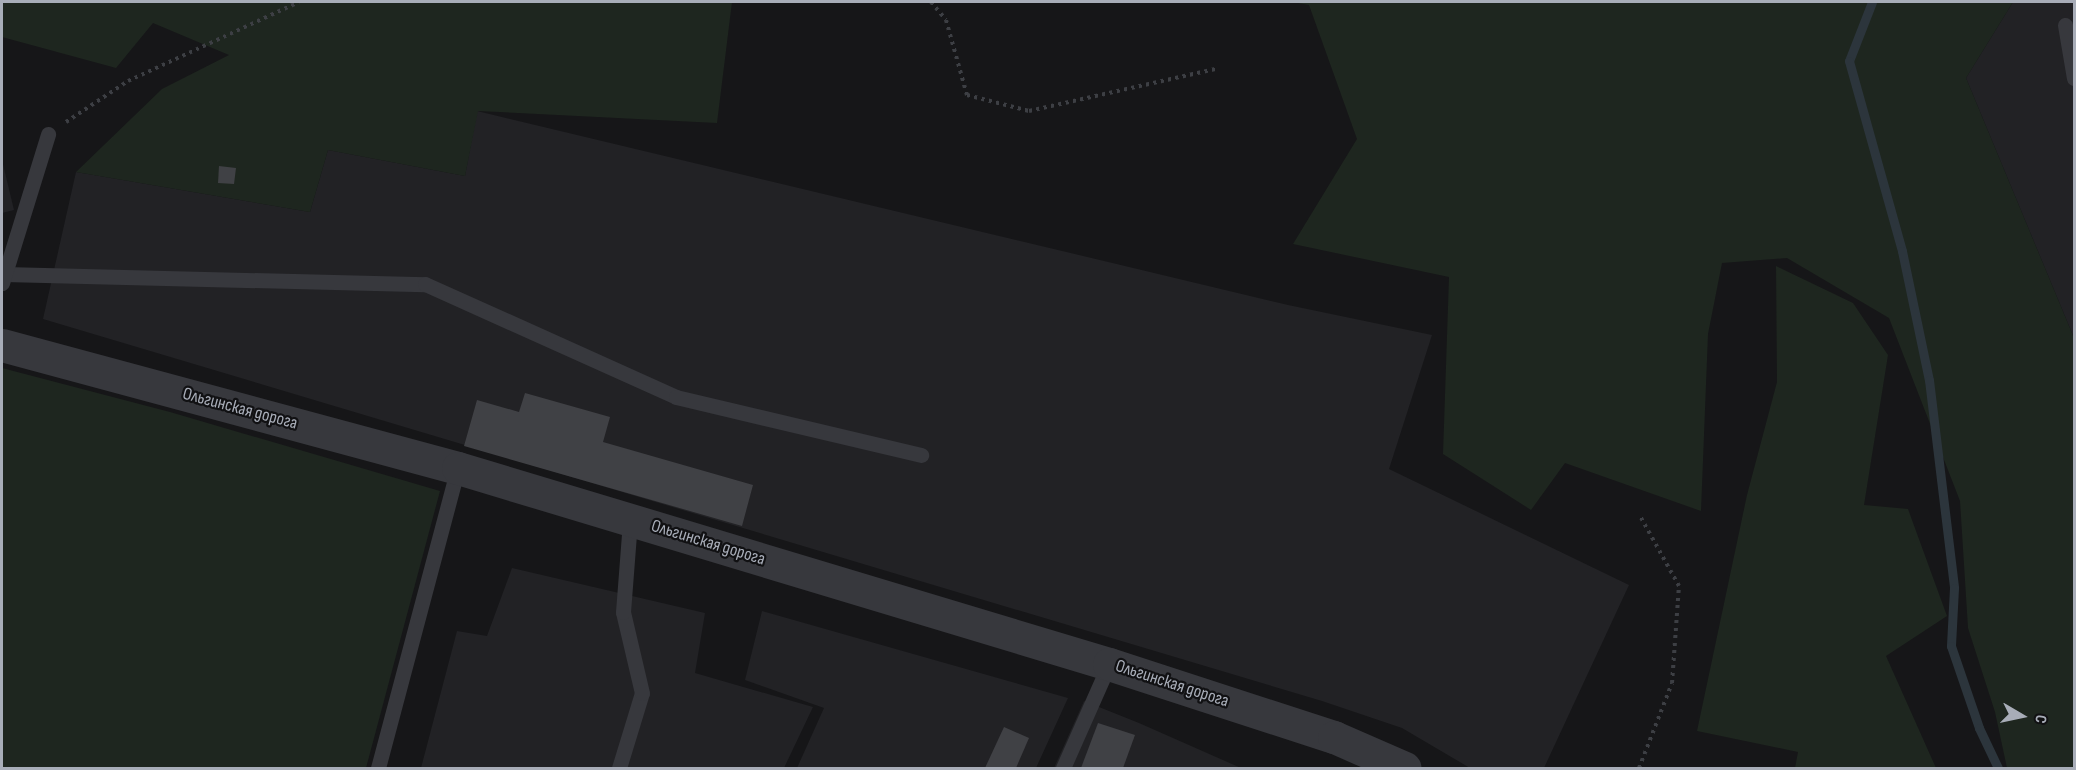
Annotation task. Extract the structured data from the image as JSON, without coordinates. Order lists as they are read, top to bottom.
{
  "streets": {
    "street": ["Ольгинская дорога"]
  },
  "north": "right"
}
